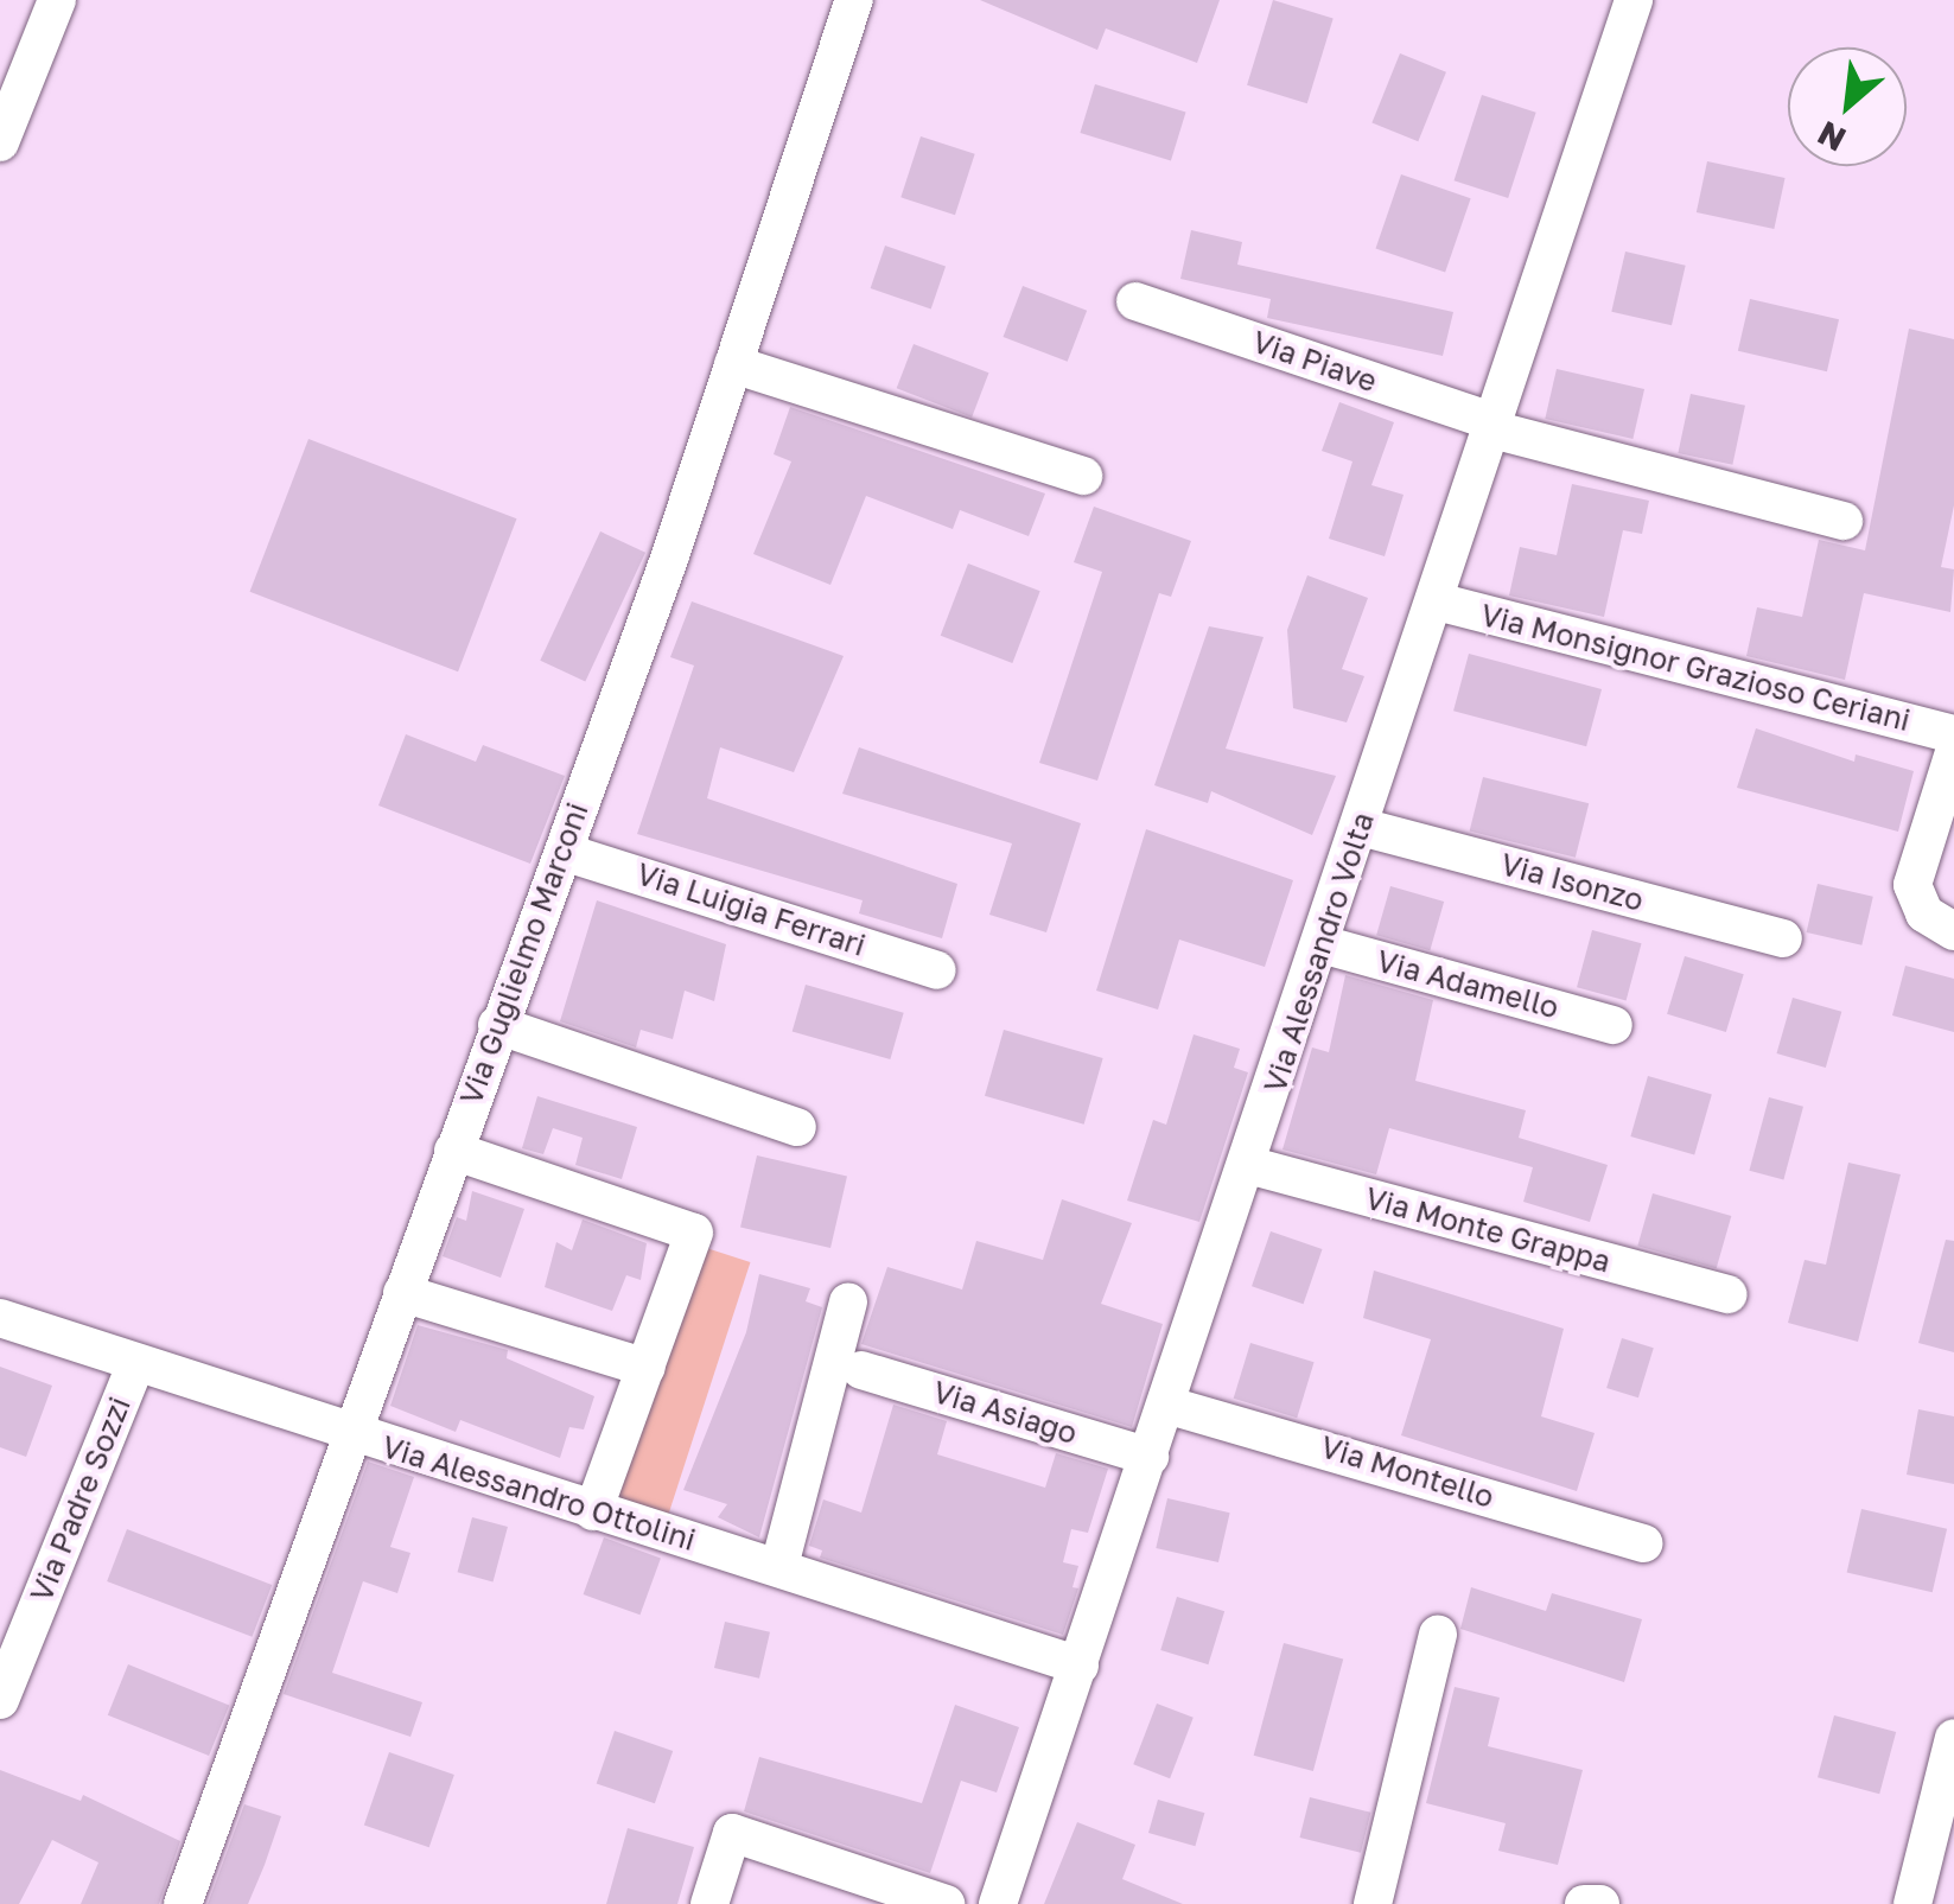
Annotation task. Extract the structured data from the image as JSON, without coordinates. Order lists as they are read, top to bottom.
{
  "streets": {
    "street": [
      "Via Piave",
      "Via Monsignor Grazioso Ceriani",
      "Via Isonzo",
      "Via Luigia Ferrari",
      "Via Alessandro Volta",
      "Via Guglielmo Marconi",
      "Via Adamello",
      "Via Monte Grappa",
      "Via Asiago",
      "Via Montello",
      "Via Alessandro Ottolini",
      "Via Padre Sozzi"
    ]
  },
  "crossings": [
    ["Via Piave", "Via Alessandro Volta"],
    ["Via Monsignor Grazioso Ceriani", "Via Alessandro Volta"],
    ["Via Isonzo", "Via Alessandro Volta"],
    ["Via Luigia Ferrari", "Via Guglielmo Marconi"],
    ["Via Alessandro Volta", "Via Adamello"],
    ["Via Alessandro Volta", "Via Monte Grappa"],
    ["Via Alessandro Volta", "Via Asiago"],
    ["Via Alessandro Volta", "Via Montello"],
    ["Via Alessandro Volta", "Via Alessandro Ottolini"],
    ["Via Guglielmo Marconi", "Via Alessandro Ottolini"],
    ["Via Alessandro Ottolini", "Via Padre Sozzi"]
  ],
  "north": "bottom left"
}
